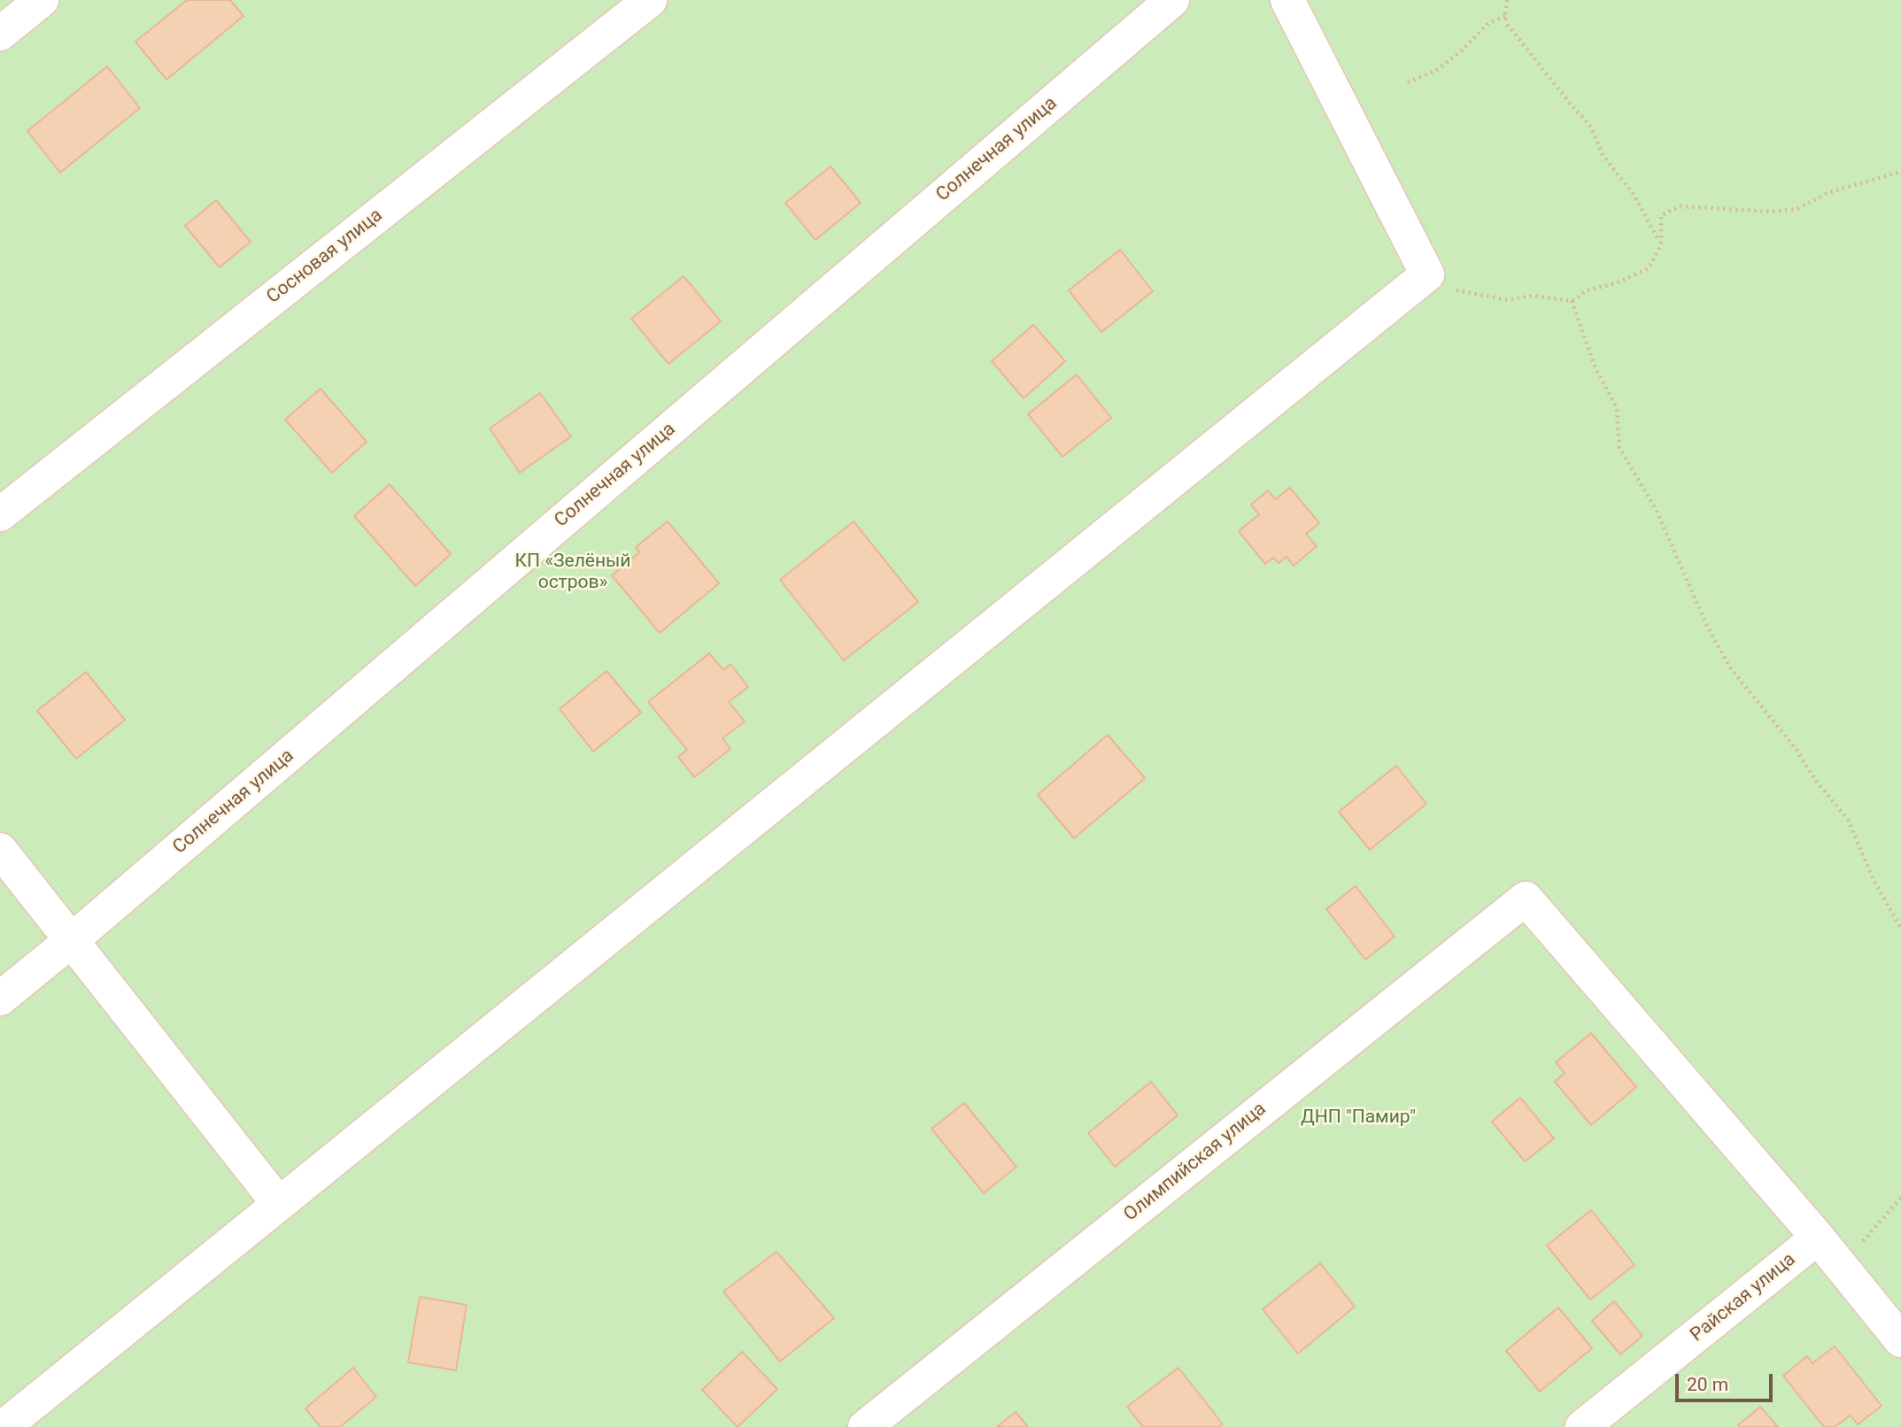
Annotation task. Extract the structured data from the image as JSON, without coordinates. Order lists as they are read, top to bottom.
{
  "streets": {
    "street": [
      "Солнечная улица",
      "Сосновая улица",
      "Олимпийская улица",
      "Райская улица"
    ]
  },
  "crossings": [
    ["Олимпийская улица", "Райская улица"]
  ],
  "parks": ["КП «Зелёный остров»", "ДНП \"Памир\""],
  "scale_bar": "20 m"
}
